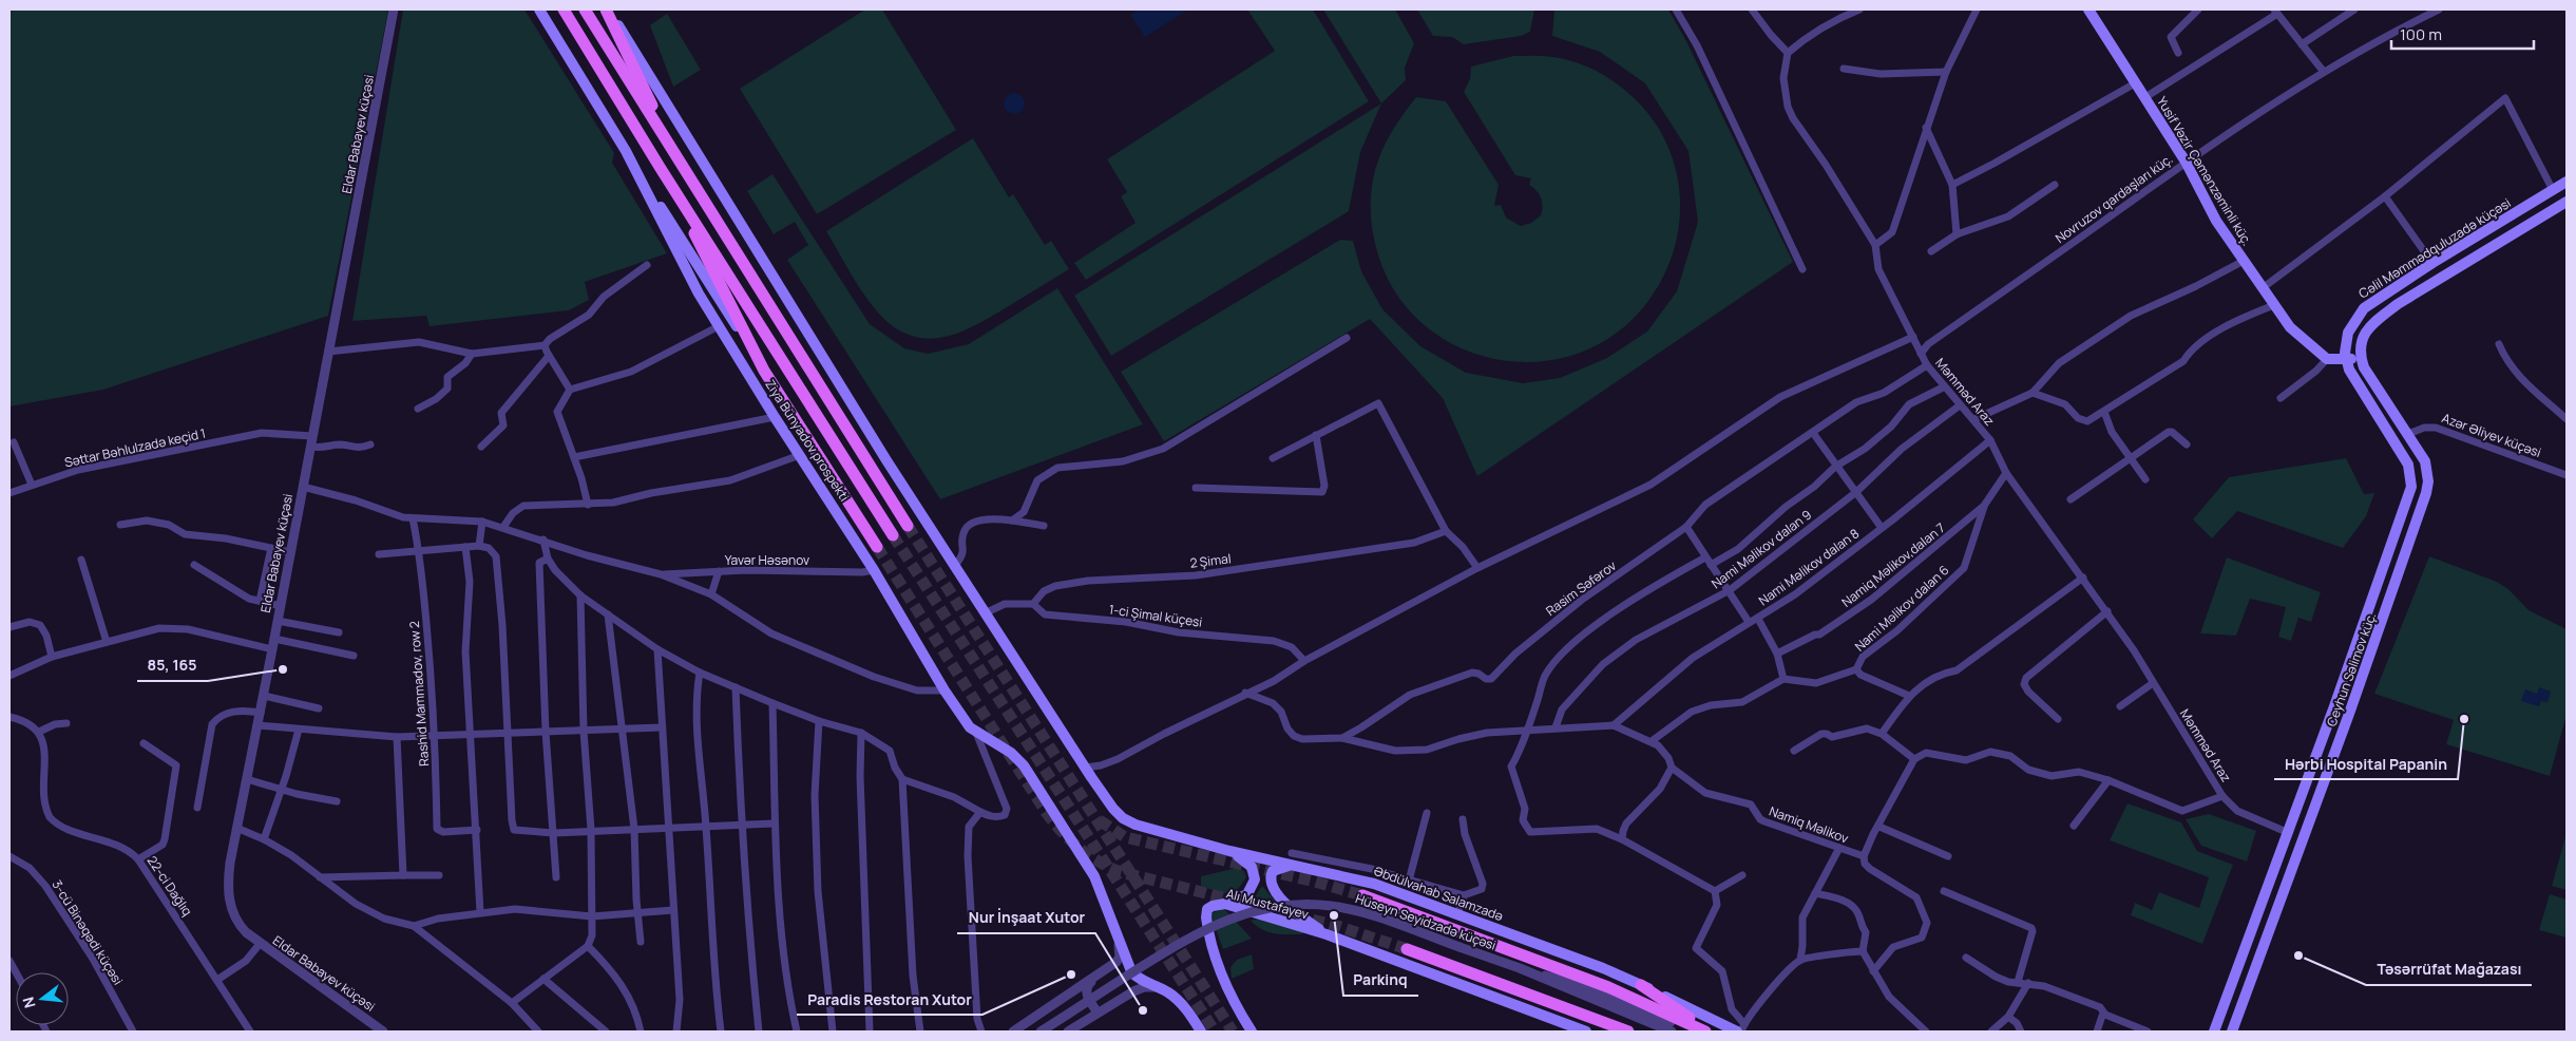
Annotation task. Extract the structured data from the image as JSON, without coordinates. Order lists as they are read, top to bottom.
{
  "streets": {
    "main road": [
      "Yusif Vəzir Çəmənzəminli küç.",
      "Cəlil Məmmədquluzadə küçəsi",
      "Ziya Bünyadov prospekti",
      "Ceyhun Səlimov küç.",
      "Əbdülvahab Salamzadə",
      "Alı Mustafayev"
    ],
    "street": [
      "Eldar Babayev küçəsi",
      "Novruzov qardaşları küç.",
      "Məmməd Araz",
      "Azər Əliyev küçəsi",
      "Səttar Bəhlulzadə keçid 1",
      "Nami Məlikov dalan 9",
      "Yavər Həsənov",
      "2 Şimal",
      "Namiq Məlikov,dalan 7",
      "Nami Məlikov dalan 8",
      "Rasim Səfərov",
      "Nami Məlikov dalan 6",
      "1-ci Şimal küçesi",
      "Rashid Mammadov, row 2",
      "Namiq Məlikov",
      "22-ci Dağlıq",
      "Hüseyn Seyidzadə küçəsi",
      "3-cü Binəqədi küçəsi"
    ]
  },
  "crossings": [
    ["Eldar Babayev küçəsi", "Səttar Bəhlulzadə keçid 1"],
    ["Yusif Vəzir Çəmənzəminli küç.", "Novruzov qardaşları küç."],
    ["Novruzov qardaşları küç.", "Məmməd Araz"],
    ["Cəlil Məmmədquluzadə küçəsi", "Ceyhun Səlimov küç."],
    ["Məmməd Araz", "Nami Məlikov dalan 9"],
    ["Məmməd Araz", "Namiq Məlikov,dalan 7"],
    ["Məmməd Araz", "Nami Məlikov dalan 8"],
    ["Məmməd Araz", "Rasim Səfərov"],
    ["Məmməd Araz", "Ceyhun Səlimov küç."],
    ["Azər Əliyev küçəsi", "Ceyhun Səlimov küç."],
    ["Ziya Bünyadov prospekti", "Yavər Həsənov"],
    ["Nami Məlikov dalan 9", "Namiq Məlikov"],
    ["2 Şimal", "1-ci Şimal küçesi"],
    ["Namiq Məlikov,dalan 7", "Nami Məlikov dalan 6"],
    ["Nami Məlikov dalan 8", "Namiq Məlikov"],
    ["Rasim Səfərov", "Namiq Məlikov"]
  ],
  "places": [
    "85, 165",
    "Hərbi Hospital Papanin",
    "Parkinq",
    "Təsərrüfat Mağazası",
    "Paradis Restoran Xutor",
    "Nur İnşaat Xutor"
  ],
  "scale_bar": "100 m",
  "north": "left"
}
